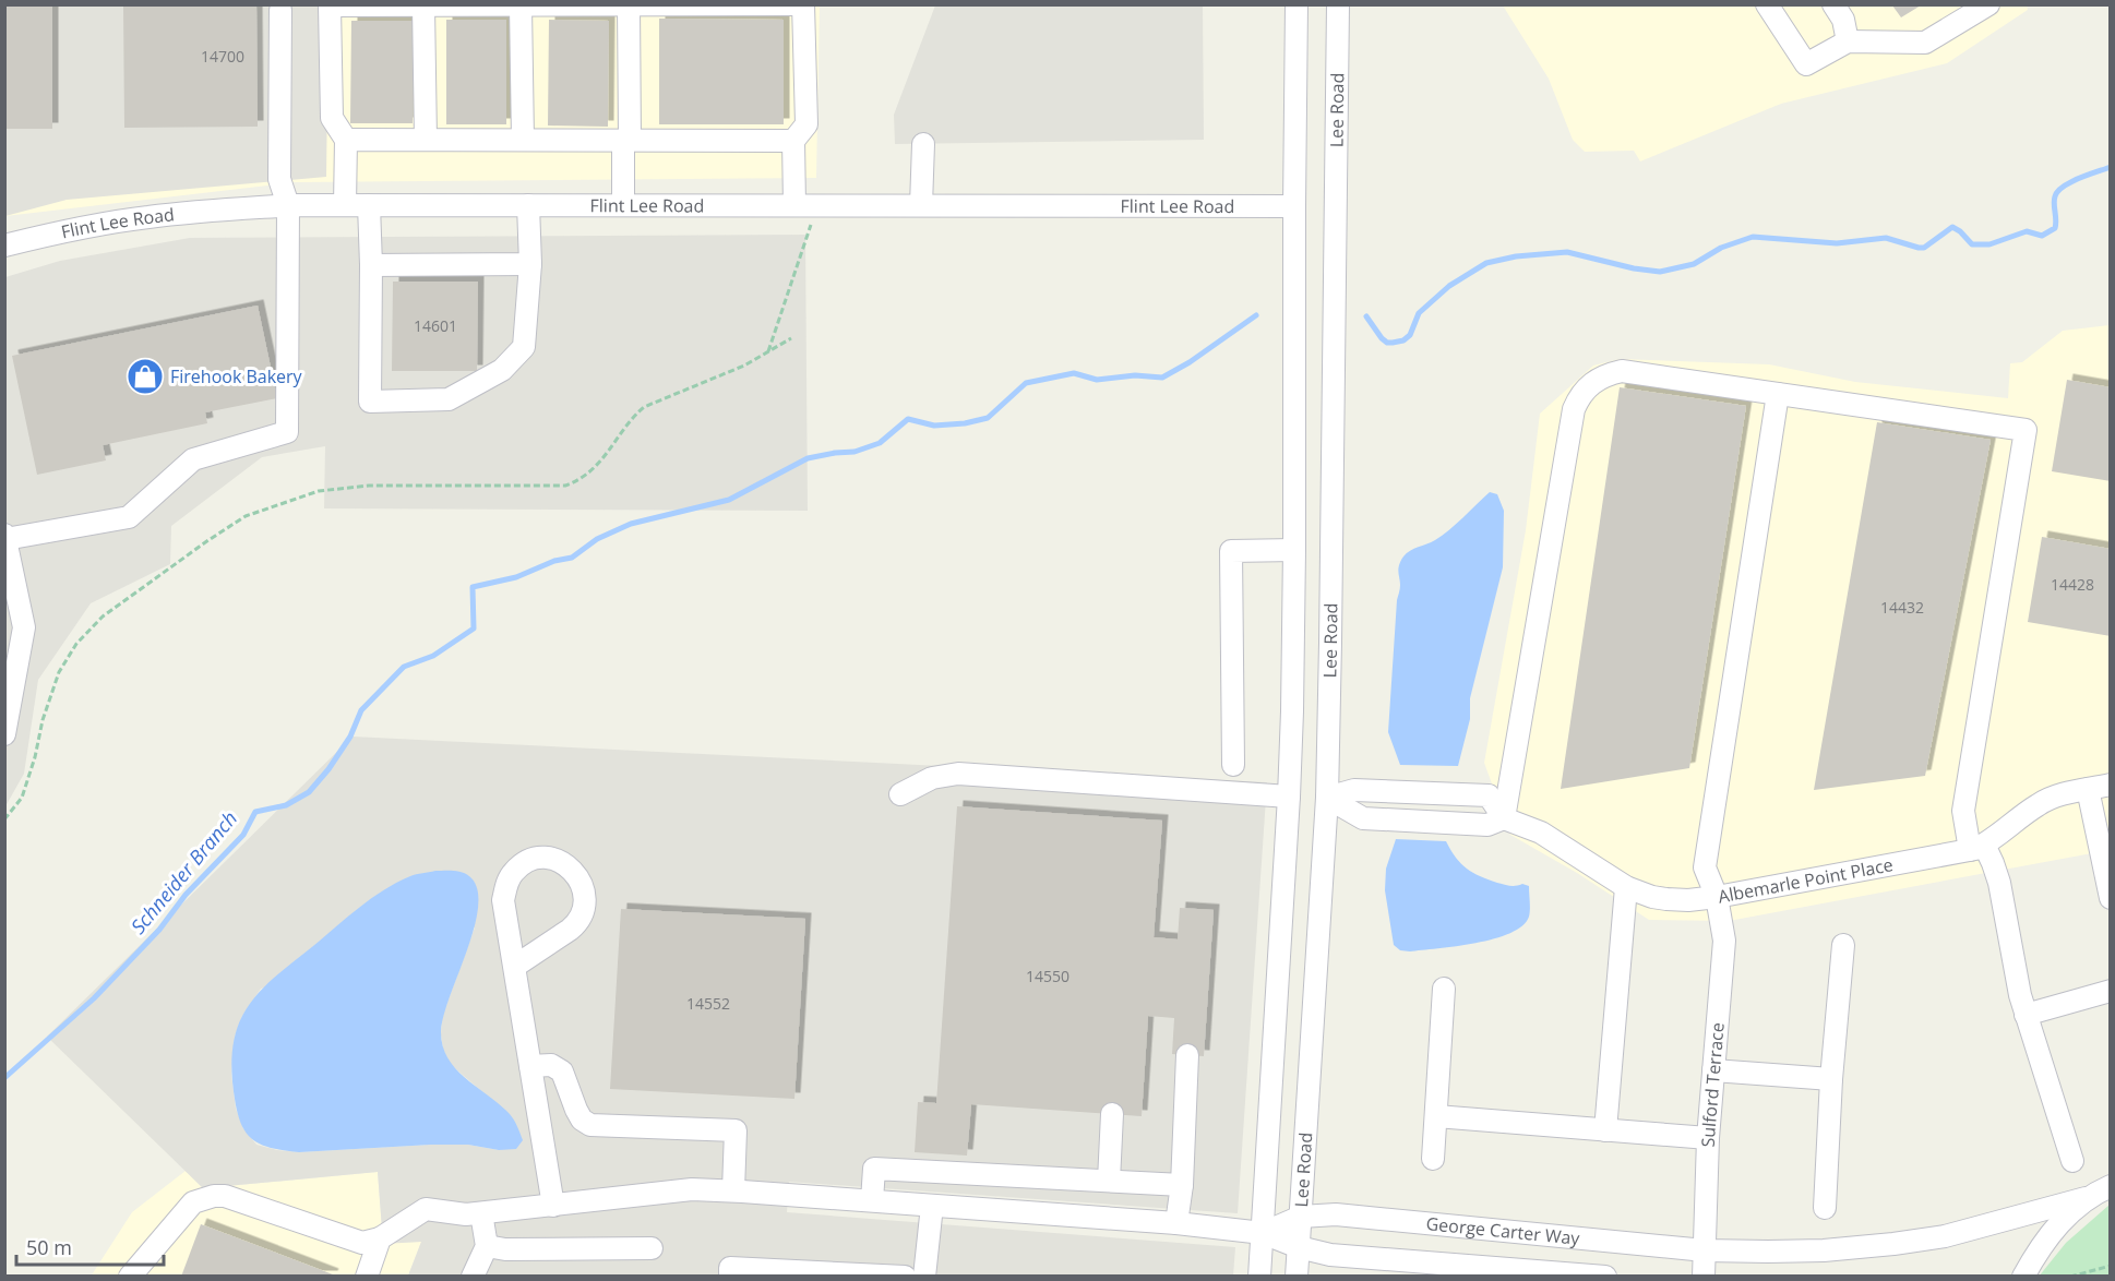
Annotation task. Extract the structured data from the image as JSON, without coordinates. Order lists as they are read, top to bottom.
{
  "streets": {
    "street": [
      "Lee Road",
      "Flint Lee Road",
      "Albemarle Point Place",
      "Sulford Terrace",
      "George Carter Way"
    ]
  },
  "crossings": [
    ["Lee Road", "Flint Lee Road"],
    ["Lee Road", "George Carter Way"],
    ["Albemarle Point Place", "Sulford Terrace"],
    ["Sulford Terrace", "George Carter Way"]
  ],
  "water": ["Schneider Branch"],
  "places": {
    "shop": ["Firehook Bakery"]
  },
  "house_numbers": [
    "14700",
    "14601",
    "14428",
    "14432",
    "14550",
    "14552"
  ],
  "scale_bar": "50 m"
}
